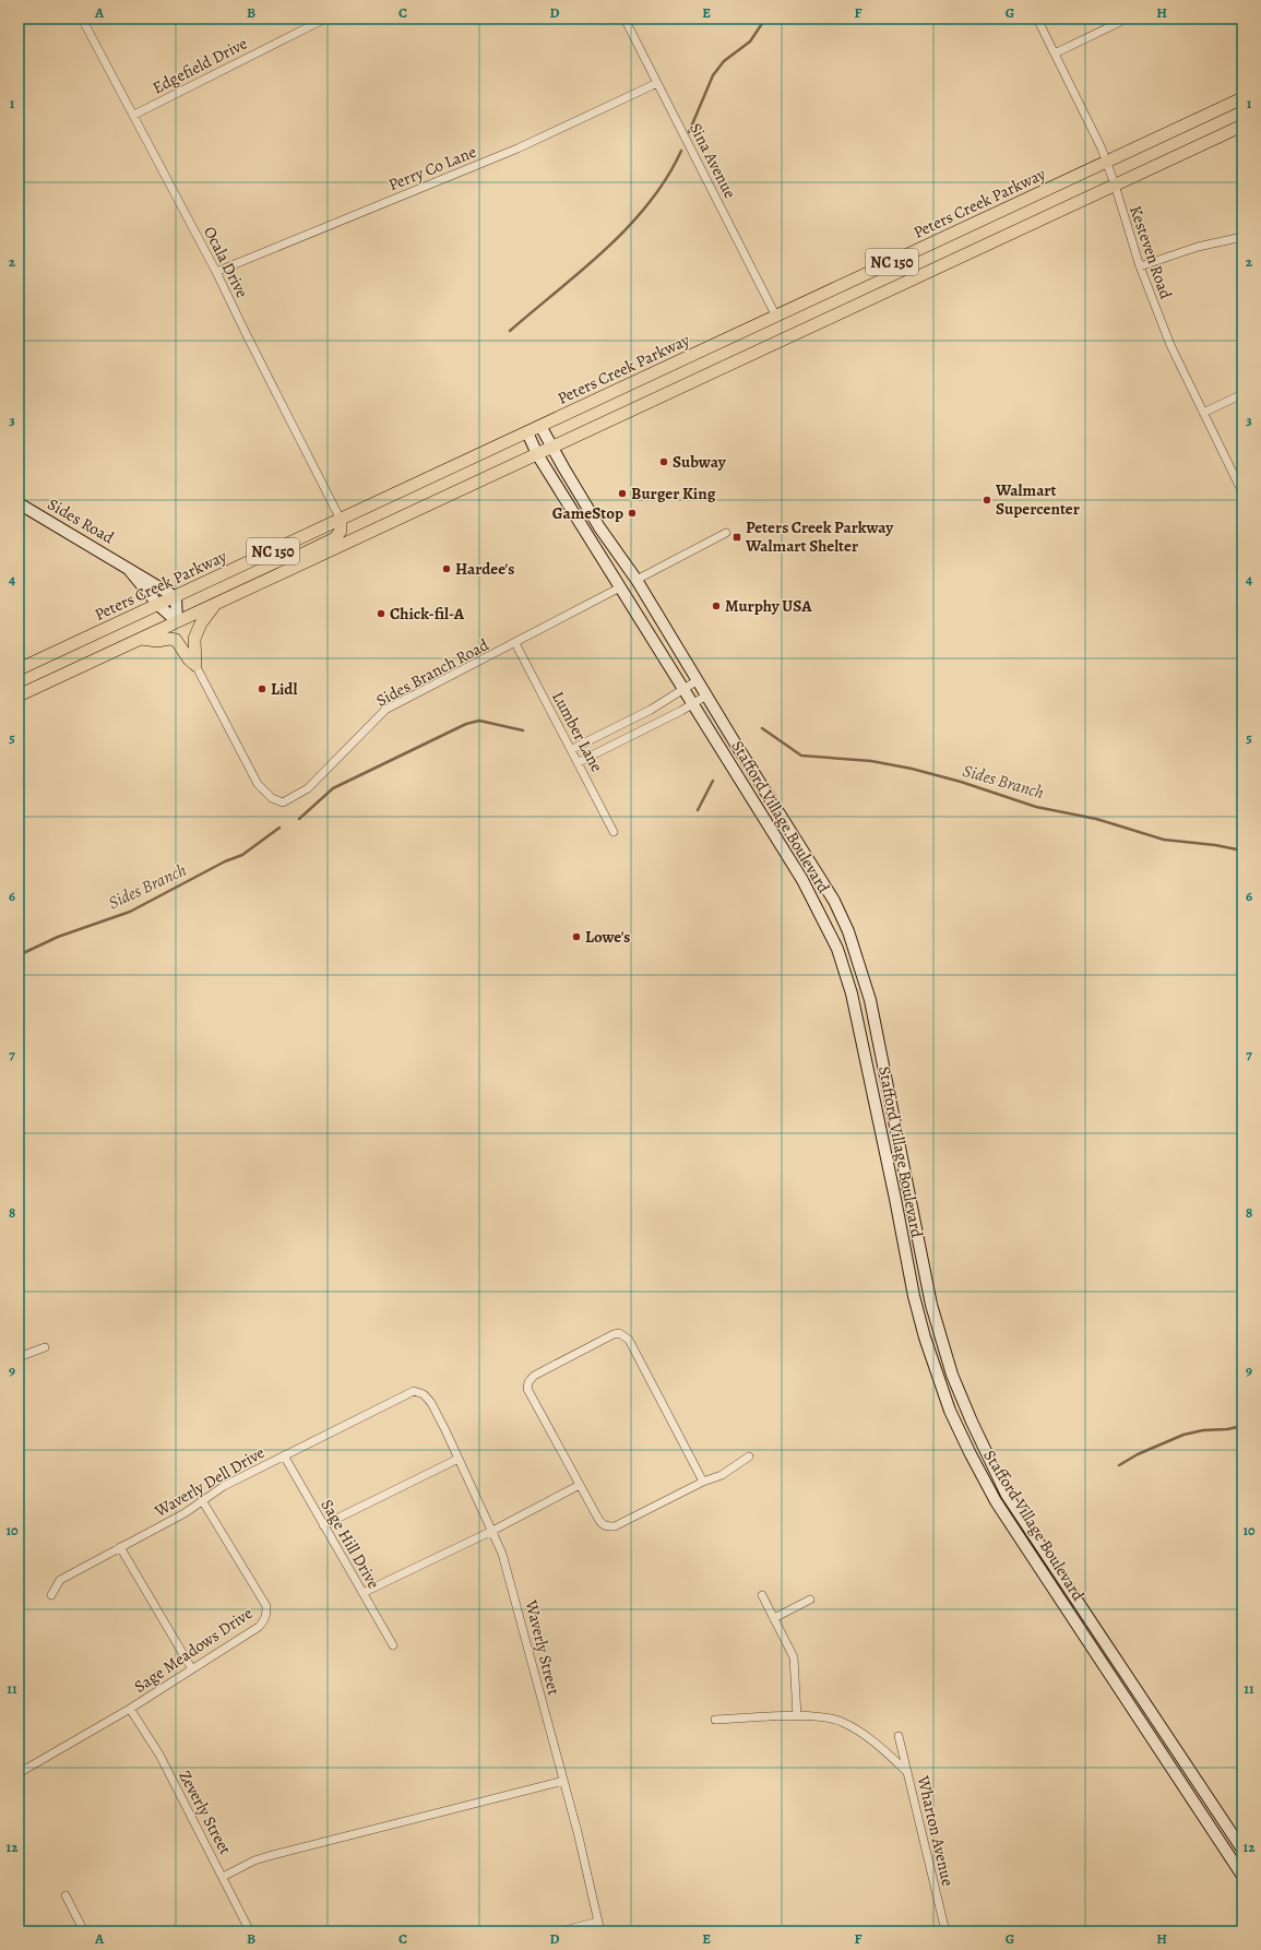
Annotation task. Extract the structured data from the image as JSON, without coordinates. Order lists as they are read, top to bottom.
{
  "streets": {
    "main road": [
      "Peters Creek Parkway",
      "NC 150",
      "Sides Road",
      "Stafford Village Boulevard"
    ],
    "street": [
      "Edgefield Drive",
      "Sina Avenue",
      "Perry Co Lane",
      "Kesteven Road",
      "Ocala Drive",
      "Sides Branch Road",
      "Lumber Lane",
      "Waverly Dell Drive",
      "Sage Hill Drive",
      "Waverly Street",
      "Sage Meadows Drive",
      "Zeverly Street",
      "Wharton Avenue"
    ]
  },
  "crossings": [
    ["Edgefield Drive", "Ocala Drive"],
    ["Sina Avenue", "Perry Co Lane"],
    ["Sina Avenue", "Peters Creek Parkway"],
    ["Perry Co Lane", "Ocala Drive"],
    ["Peters Creek Parkway", "Kesteven Road"],
    ["Peters Creek Parkway", "Ocala Drive"],
    ["Peters Creek Parkway", "Sides Road"],
    ["Peters Creek Parkway", "Stafford Village Boulevard"],
    ["Kesteven Road", "NC 150"],
    ["NC 150", "Sides Road"],
    ["NC 150", "Stafford Village Boulevard"],
    ["Sides Branch Road", "Lumber Lane"],
    ["Sides Branch Road", "Stafford Village Boulevard"],
    ["Waverly Dell Drive", "Sage Hill Drive"],
    ["Waverly Dell Drive", "Waverly Street"],
    ["Waverly Dell Drive", "Sage Meadows Drive"],
    ["Sage Meadows Drive", "Zeverly Street"]
  ],
  "water": ["Sides Branch"],
  "places": {
    "other": [
      "Subway",
      "Burger King",
      "Walmart Supercenter",
      "GameStop",
      "Hardee's",
      "Murphy USA",
      "Chick-fil-A",
      "Lidl",
      "Lowe's"
    ],
    "transit": ["Peters Creek Parkway Walmart Shelter"]
  },
  "grid": {
    "columns": [
      "A",
      "B",
      "C",
      "D",
      "E",
      "F",
      "G",
      "H"
    ],
    "rows": [
      "1",
      "2",
      "3",
      "4",
      "5",
      "6",
      "7",
      "8",
      "9",
      "10",
      "11",
      "12"
    ]
  }
}
